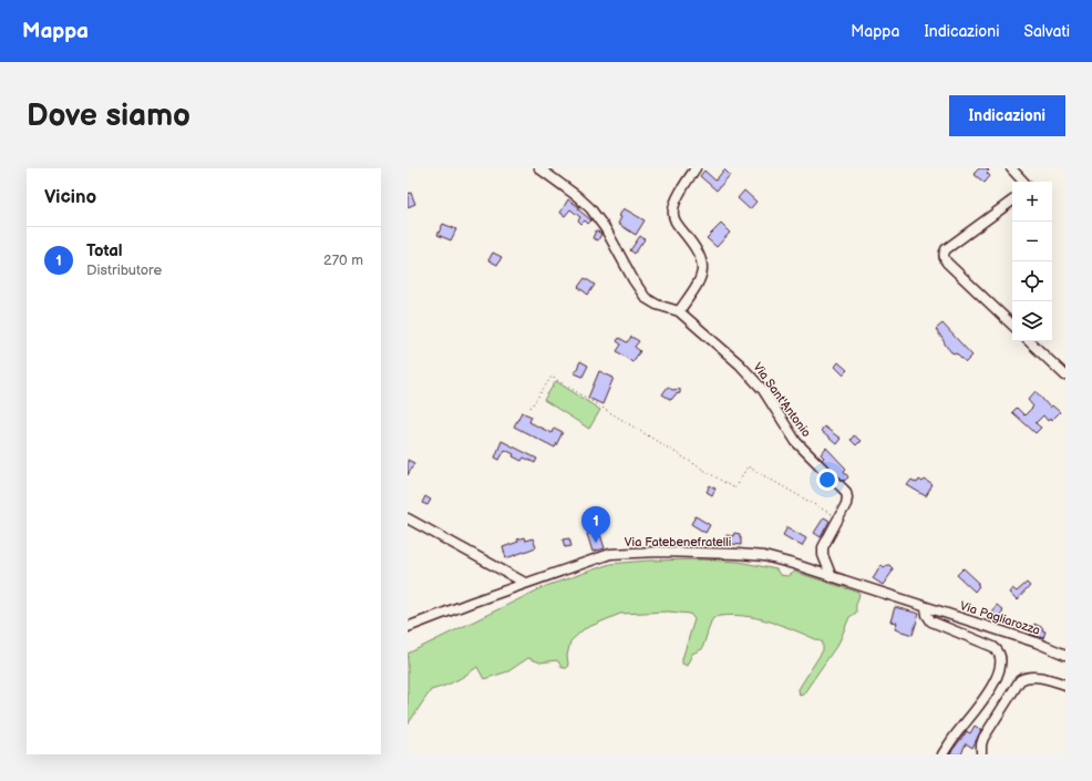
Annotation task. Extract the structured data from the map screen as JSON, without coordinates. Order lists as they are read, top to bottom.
{
  "streets": {
    "street": ["Via Sant'Antonio", "Via Fatebenefratelli", "Via Pagliarozza"]
  },
  "crossings": [
    ["Via Sant'Antonio", "Via Fatebenefratelli"],
    ["Via Fatebenefratelli", "Via Pagliarozza"]
  ],
  "page": {
    "header": "Mappa",
    "nav": ["Mappa", "Indicazioni", "Salvati"],
    "buttons": "Indicazioni",
    "title": "Dove siamo",
    "heading": "Vicino",
    "map_buttons": ["+", "−"],
    "list": [
      {
        "mark": "1",
        "name": "Total",
        "note": "Distributore",
        "value": "270 m"
      }
    ],
    "pins": "1"
  }
}
